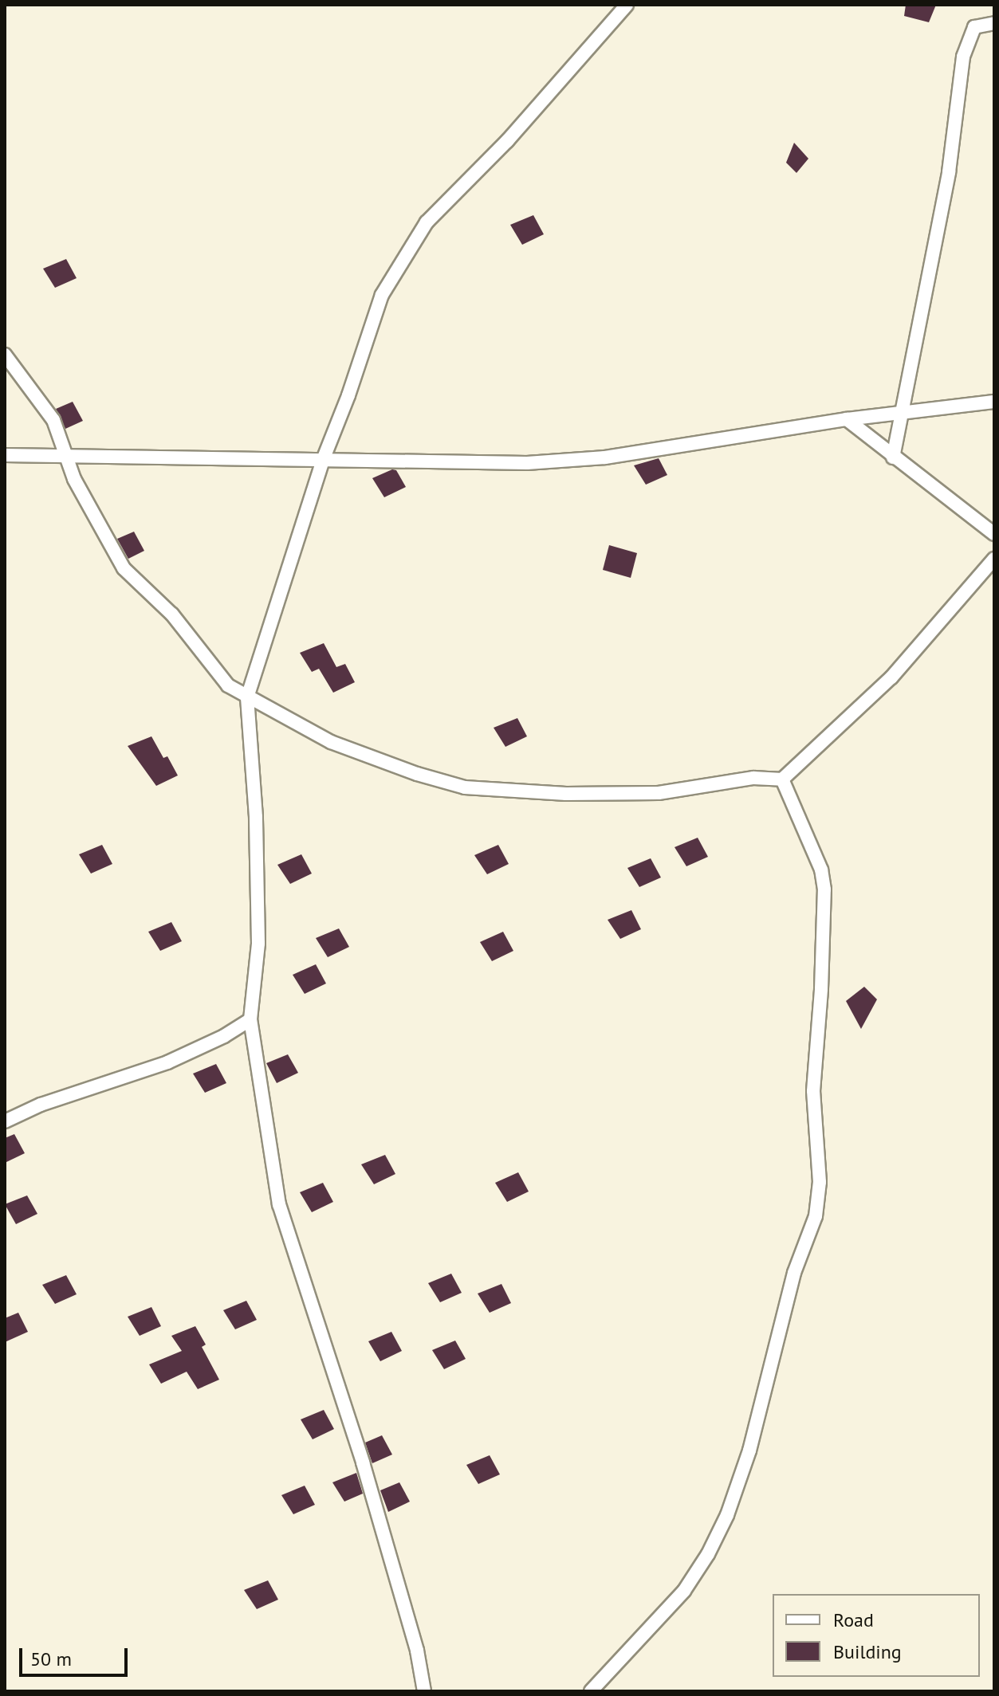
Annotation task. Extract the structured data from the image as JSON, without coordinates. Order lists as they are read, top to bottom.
{
  "legend": ["Road", "Building"],
  "scale_bar": "50 m"
}
